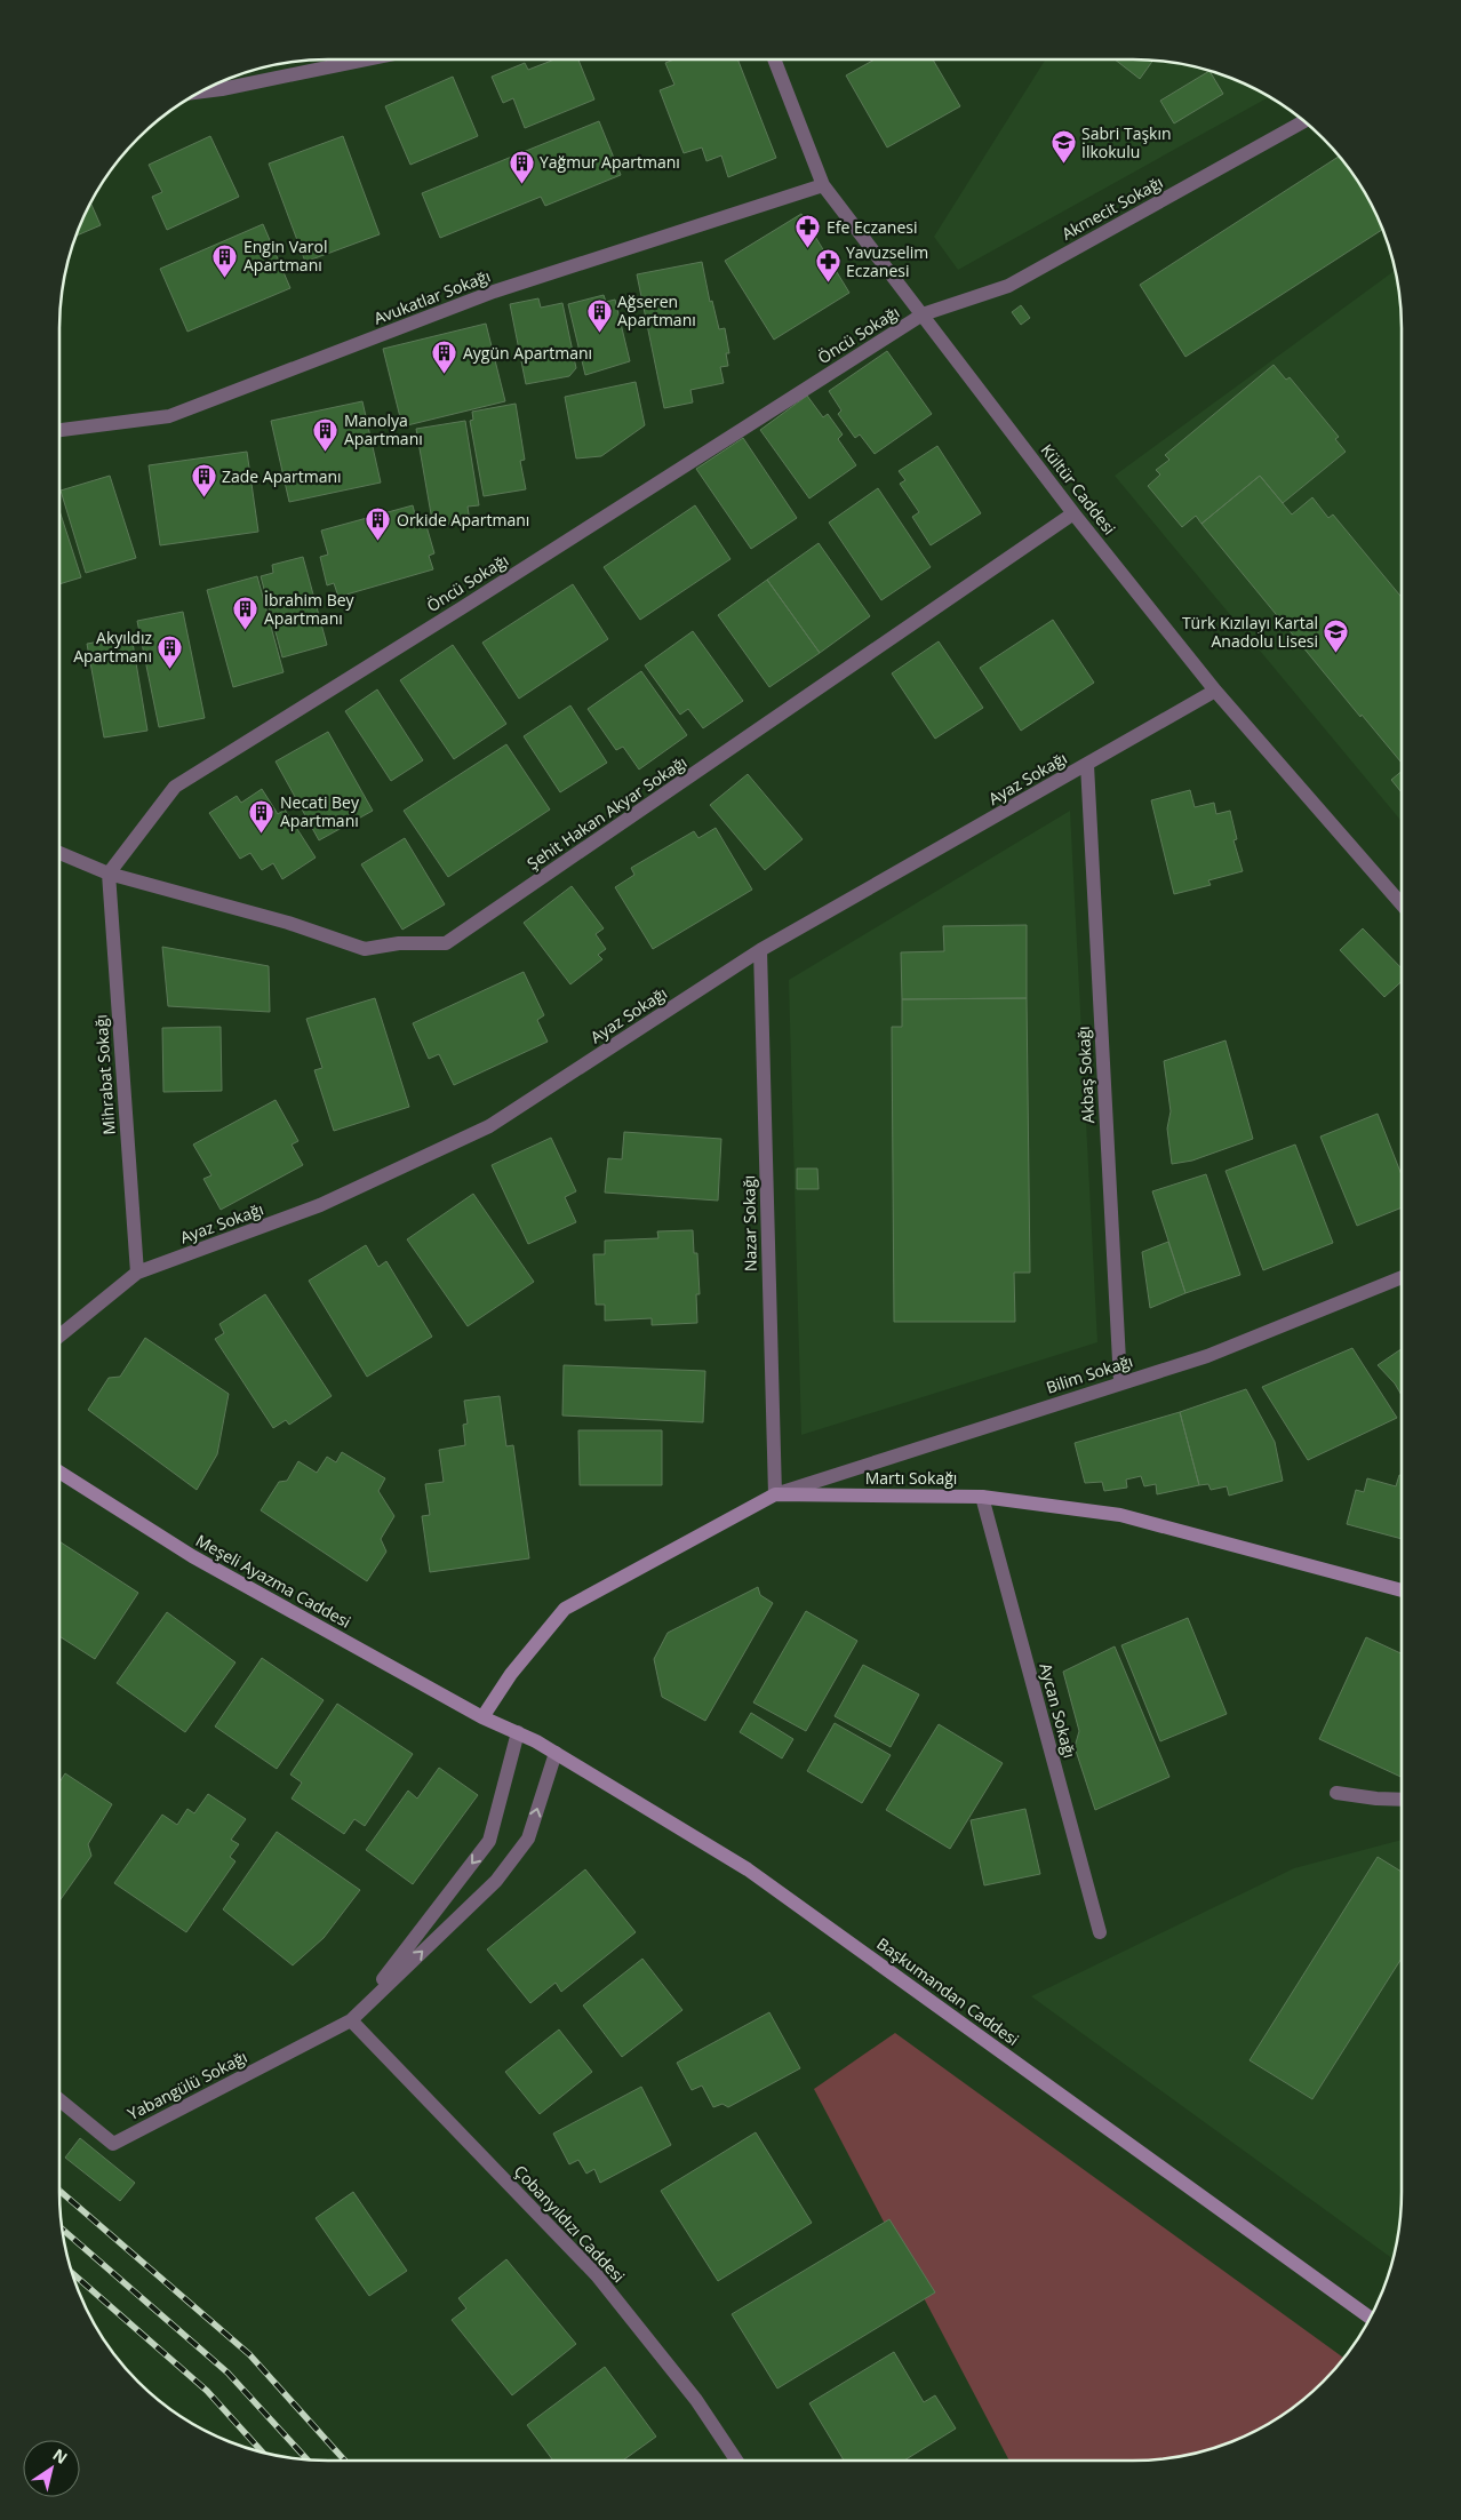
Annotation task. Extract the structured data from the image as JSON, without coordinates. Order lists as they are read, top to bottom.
{
  "streets": {
    "street": [
      "Akmecit Sokağı",
      "Avukatlar Sokağı",
      "Öncü Sokağı",
      "Kültür Caddesi",
      "Ayaz Sokağı",
      "Şehit Hakan Akyar Sokağı",
      "Mihrabat Sokağı",
      "Akbaş Sokağı",
      "Nazar Sokağı",
      "Bilim Sokağı",
      "Martı Sokağı",
      "Meşeli Ayazma Caddesi",
      "Aycan Sokağı",
      "Başkumandan Caddesi",
      "Yabangülü Sokağı",
      "Çobanyıldızı Caddesi"
    ]
  },
  "crossings": [
    ["Akmecit Sokağı", "Öncü Sokağı"],
    ["Akmecit Sokağı", "Kültür Caddesi"],
    ["Avukatlar Sokağı", "Kültür Caddesi"],
    ["Öncü Sokağı", "Kültür Caddesi"],
    ["Öncü Sokağı", "Şehit Hakan Akyar Sokağı"],
    ["Öncü Sokağı", "Mihrabat Sokağı"],
    ["Kültür Caddesi", "Ayaz Sokağı"],
    ["Kültür Caddesi", "Şehit Hakan Akyar Sokağı"],
    ["Ayaz Sokağı", "Mihrabat Sokağı"],
    ["Ayaz Sokağı", "Akbaş Sokağı"],
    ["Ayaz Sokağı", "Nazar Sokağı"],
    ["Şehit Hakan Akyar Sokağı", "Mihrabat Sokağı"],
    ["Akbaş Sokağı", "Bilim Sokağı"],
    ["Nazar Sokağı", "Bilim Sokağı"],
    ["Nazar Sokağı", "Martı Sokağı"],
    ["Bilim Sokağı", "Martı Sokağı"],
    ["Martı Sokağı", "Meşeli Ayazma Caddesi"],
    ["Martı Sokağı", "Aycan Sokağı"],
    ["Martı Sokağı", "Başkumandan Caddesi"],
    ["Meşeli Ayazma Caddesi", "Başkumandan Caddesi"],
    ["Başkumandan Caddesi", "Yabangülü Sokağı"],
    ["Yabangülü Sokağı", "Çobanyıldızı Caddesi"]
  ],
  "places": {
    "school or university": ["Sabri Taşkın İlkokulu", "Türk Kızılayı Kartal Anadolu Lisesi"],
    "building": [
      "Yağmur Apartmanı",
      "Engin Varol Apartmanı",
      "Ağseren Apartmanı",
      "Aygün Apartmanı",
      "Manolya Apartmanı",
      "Zade Apartmanı",
      "Orkide Apartmanı",
      "İbrahim Bey Apartmanı",
      "Akyıldız Apartmanı",
      "Necati Bey Apartmanı"
    ],
    "pharmacy": ["Efe Eczanesi", "Yavuzselim Eczanesi"]
  },
  "north": "top right"
}
